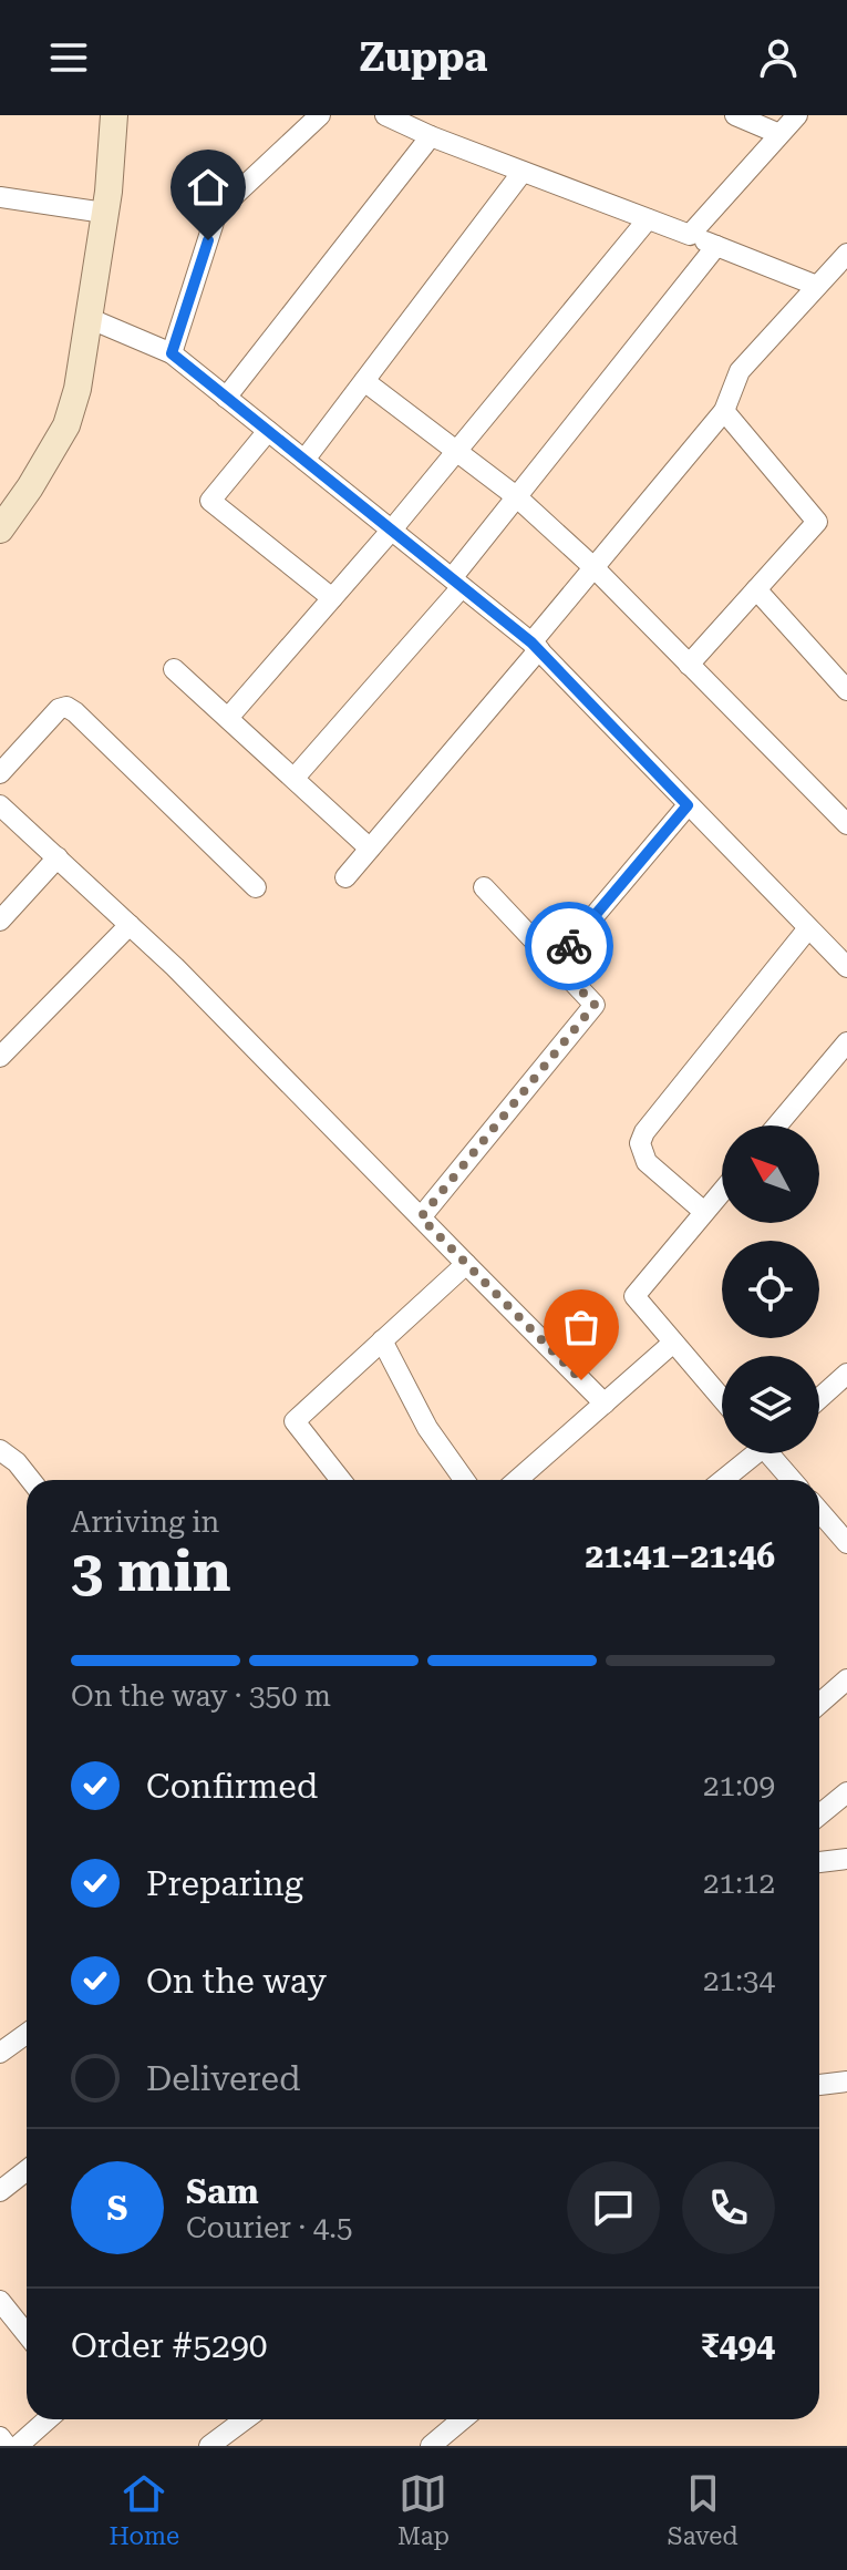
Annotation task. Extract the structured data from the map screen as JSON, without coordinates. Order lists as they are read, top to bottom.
{
  "north": "top left",
  "page": {
    "header": "Zuppa",
    "heading": ["3 min", "Arriving in", "21:41–21:46"],
    "panel": [
      "Sam",
      "Courier · 4.5",
      "Order #5290",
      "₹494"
    ],
    "bar": "On the way · 350 m",
    "list": [
      ["Confirmed", "21:09"],
      ["Preparing", "21:12"],
      ["On the way", "21:34"],
      "Delivered"
    ],
    "round": "S",
    "tabs": ["Home", "Map", "Saved"]
  }
}
